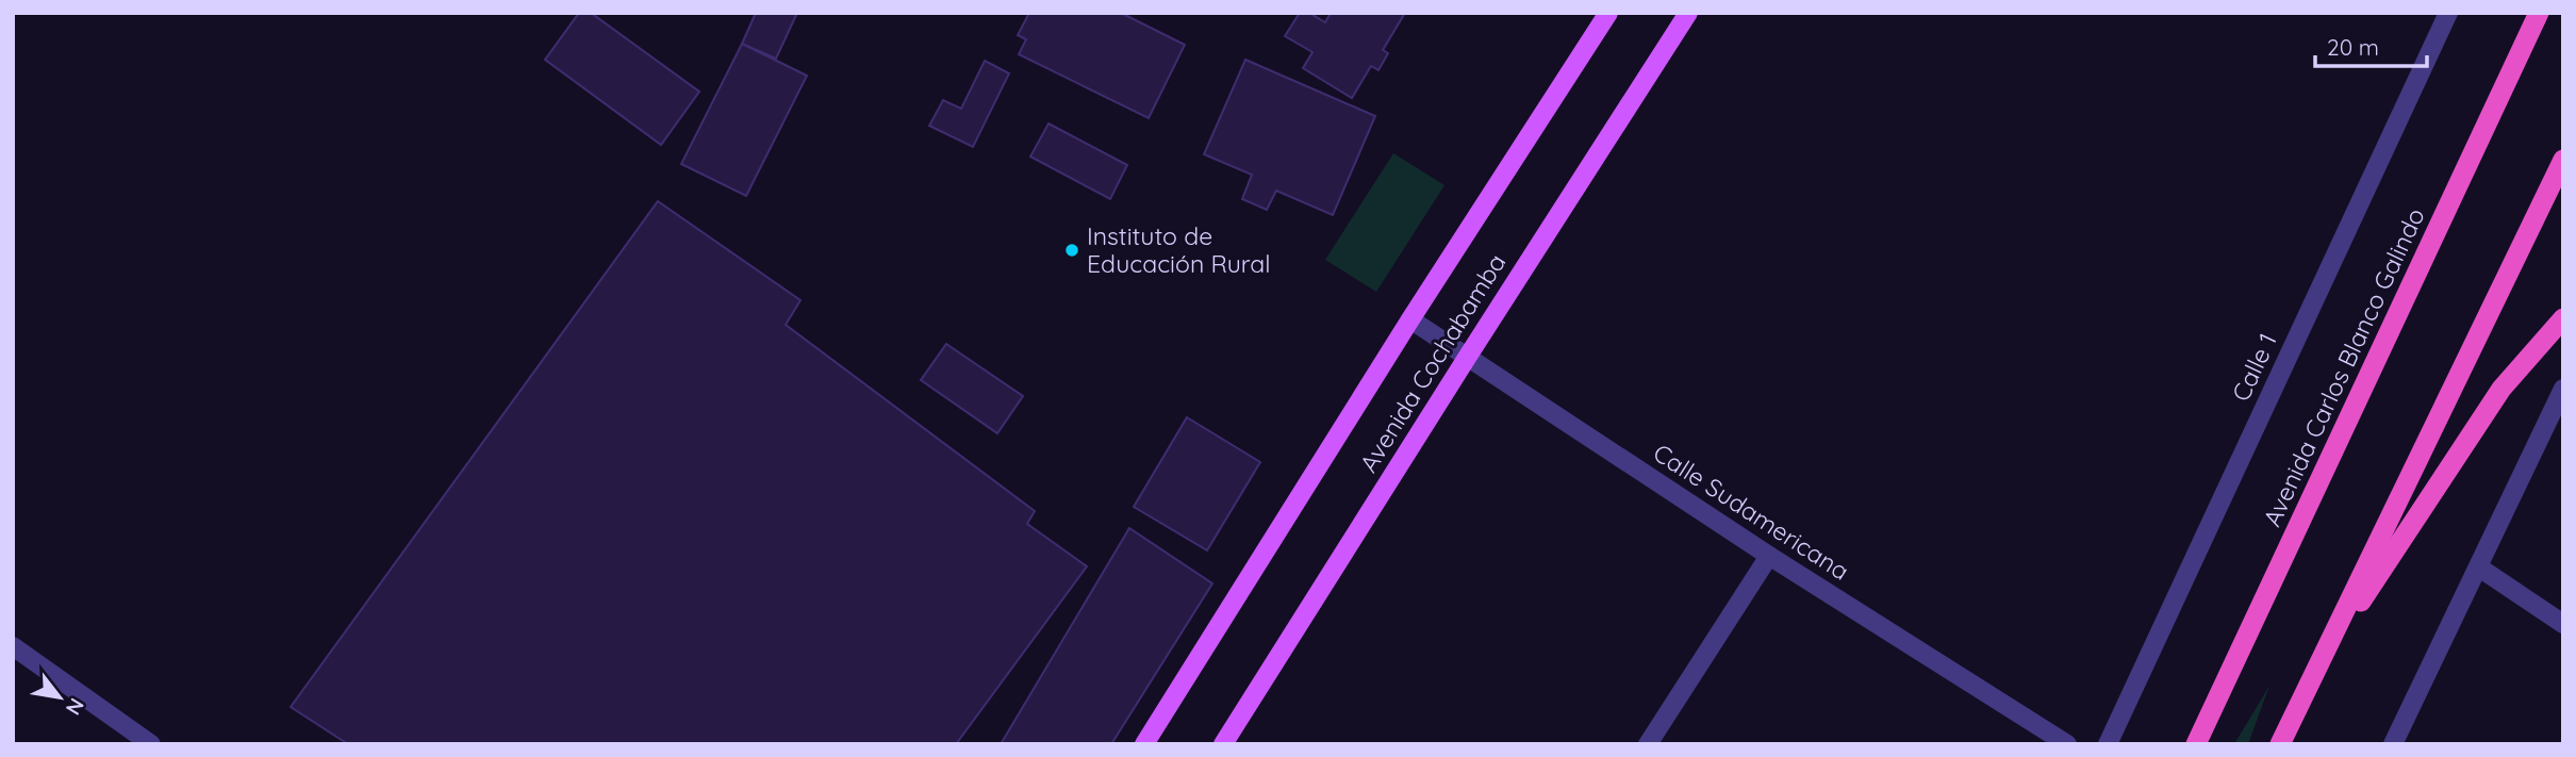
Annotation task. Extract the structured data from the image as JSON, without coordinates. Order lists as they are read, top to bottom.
{
  "streets": {
    "highway": ["Avenida Carlos Blanco Galindo"],
    "main road": ["Avenida Cochabamba"],
    "street": ["Calle 1", "Calle Sudamericana"]
  },
  "crossings": [
    ["Avenida Cochabamba", "Calle Sudamericana"]
  ],
  "places": ["Instituto de Educación Rural"],
  "scale_bar": "20 m",
  "north": "bottom right"
}
